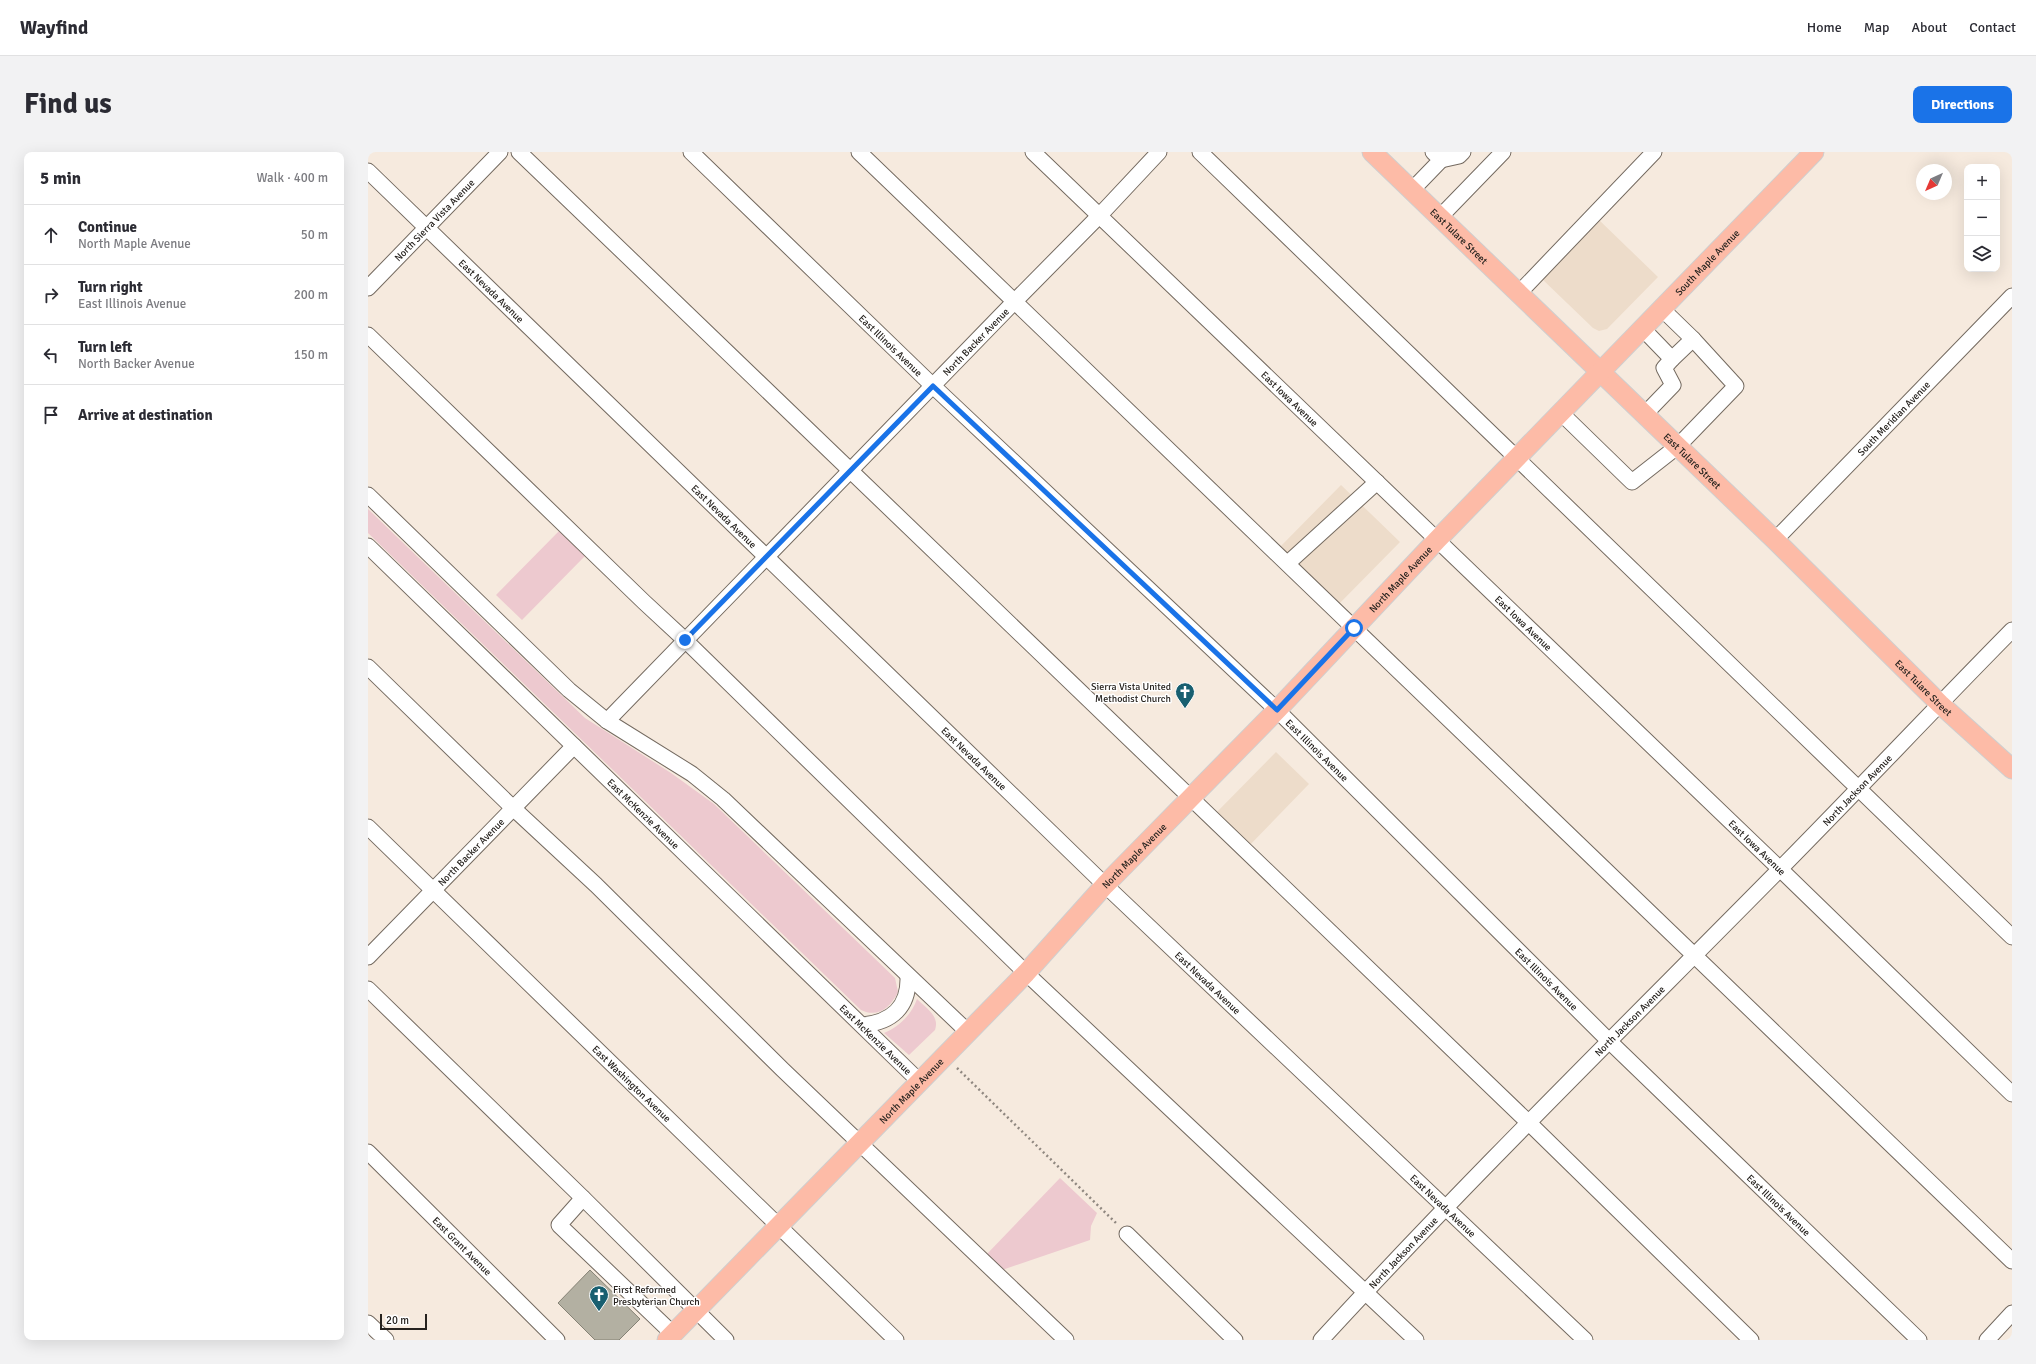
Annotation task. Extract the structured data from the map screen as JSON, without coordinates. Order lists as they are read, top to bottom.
{
  "streets": {
    "main road": ["East Tulare Street", "South Maple Avenue", "North Maple Avenue"],
    "street": [
      "North Sierra Vista Avenue",
      "East Nevada Avenue",
      "North Backer Avenue",
      "East Illinois Avenue",
      "East Iowa Avenue",
      "South Meridian Avenue",
      "North Jackson Avenue",
      "East McKenzie Avenue",
      "East Washington Avenue",
      "East Grant Avenue"
    ]
  },
  "crossings": [
    ["North Sierra Vista Avenue", "East Nevada Avenue"],
    ["East Tulare Street", "South Maple Avenue"],
    ["East Tulare Street", "South Meridian Avenue"],
    ["East Tulare Street", "North Maple Avenue"],
    ["East Tulare Street", "North Jackson Avenue"],
    ["South Maple Avenue", "North Maple Avenue"],
    ["East Nevada Avenue", "North Backer Avenue"],
    ["East Nevada Avenue", "North Maple Avenue"],
    ["East Nevada Avenue", "North Jackson Avenue"],
    ["North Backer Avenue", "East Illinois Avenue"],
    ["North Backer Avenue", "East Iowa Avenue"],
    ["North Backer Avenue", "East McKenzie Avenue"],
    ["North Backer Avenue", "East Washington Avenue"],
    ["East Illinois Avenue", "North Maple Avenue"],
    ["East Illinois Avenue", "North Jackson Avenue"],
    ["East Iowa Avenue", "North Maple Avenue"],
    ["East Iowa Avenue", "North Jackson Avenue"],
    ["North Maple Avenue", "East McKenzie Avenue"],
    ["North Maple Avenue", "East Washington Avenue"]
  ],
  "places": {
    "church": ["Sierra Vista United Methodist Church", "First Reformed Presbyterian Church"]
  },
  "scale_bar": "20 m",
  "north": "bottom left",
  "page": {
    "header": "Wayfind",
    "nav": [
      "Home",
      "Map",
      "About",
      "Contact"
    ],
    "buttons": "Directions",
    "title": "Find us",
    "heading": ["5 min", "Walk · 400 m"],
    "map_buttons": ["+", "−"],
    "list": [
      ["Continue", "North Maple Avenue", "50 m"],
      ["Turn right", "East Illinois Avenue", "200 m"],
      ["Turn left", "North Backer Avenue", "150 m"],
      "Arrive at destination"
    ],
    "scale": "20 m"
  }
}
